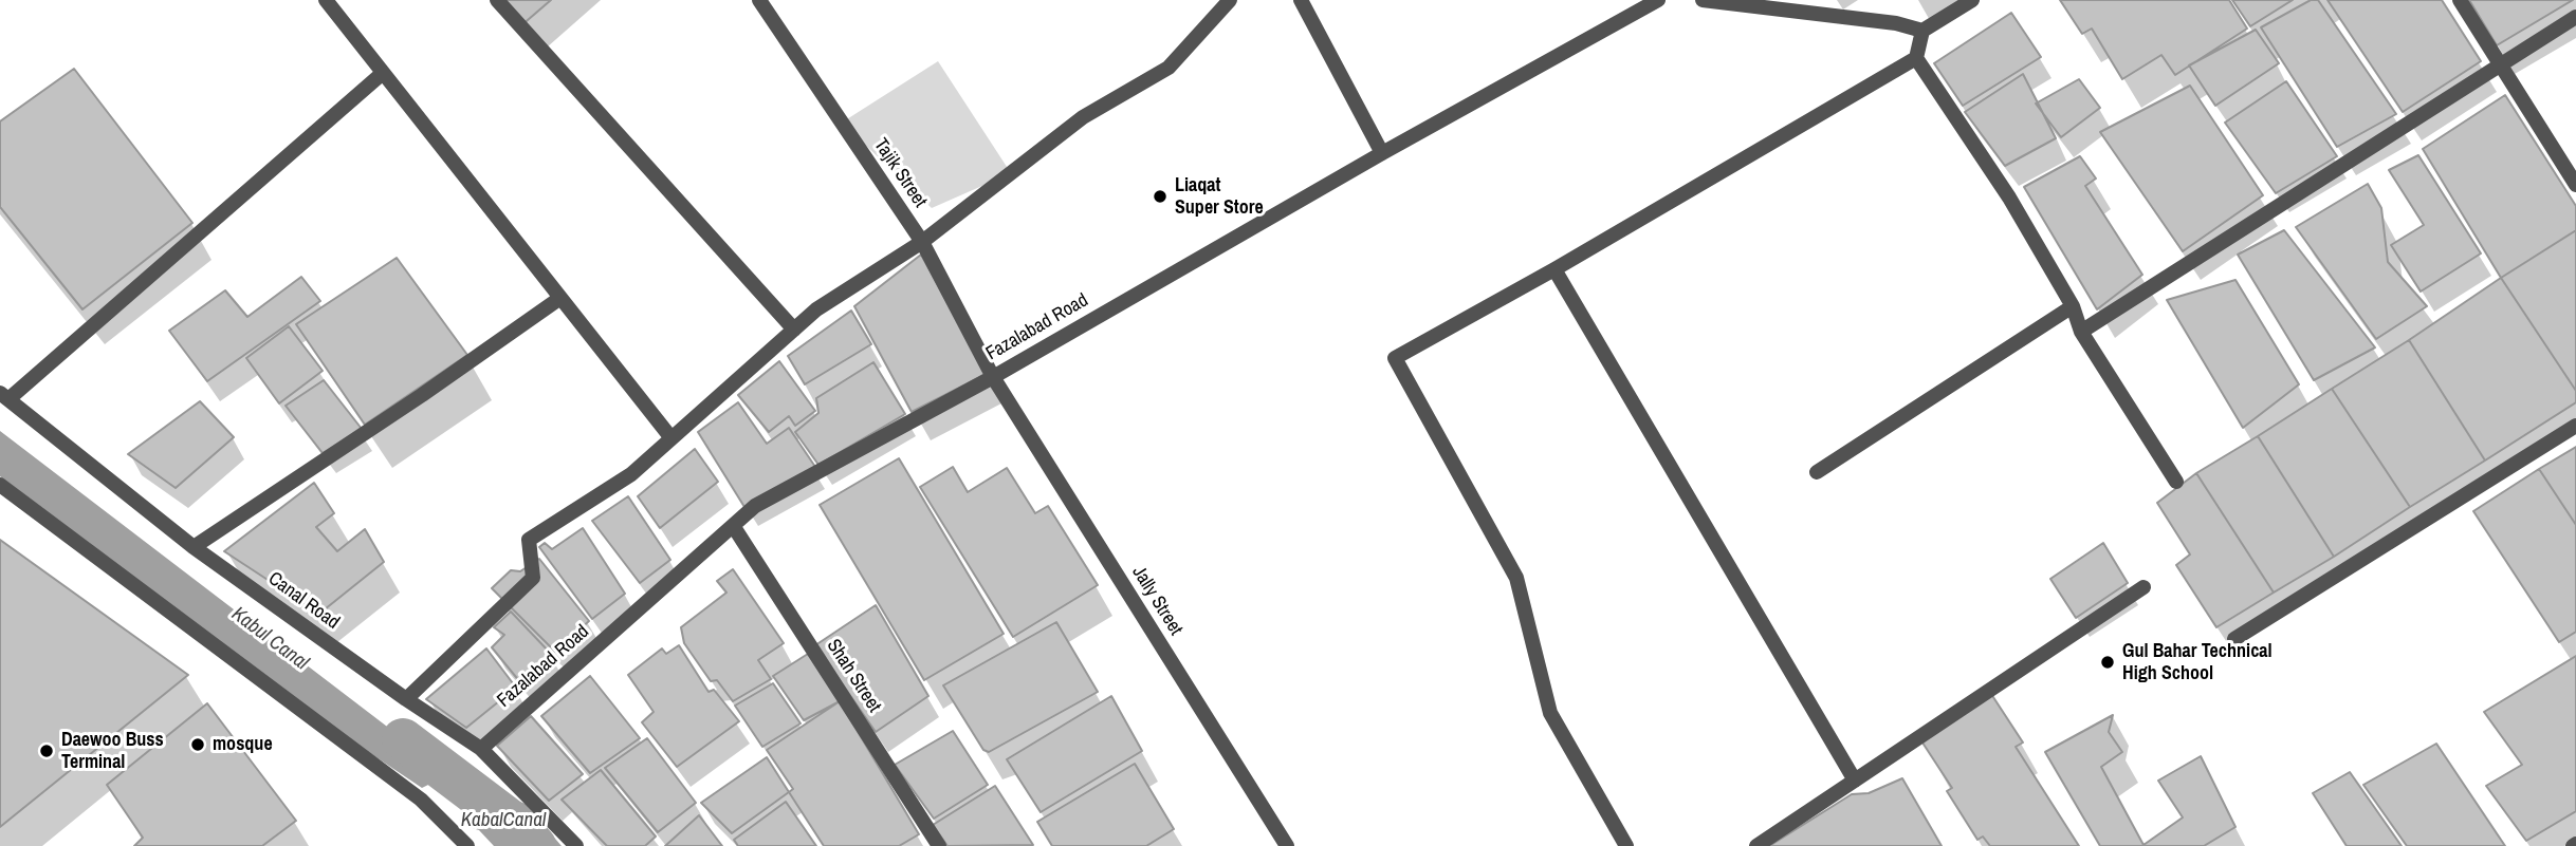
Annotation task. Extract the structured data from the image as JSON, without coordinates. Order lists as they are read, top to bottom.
{
  "streets": {
    "street": [
      "Tajik Street",
      "Fazalabad Road",
      "Canal Road",
      "Jally Street",
      "Shah Street"
    ]
  },
  "crossings": [
    ["Tajik Street", "Fazalabad Road"],
    ["Tajik Street", "Jally Street"],
    ["Fazalabad Road", "Canal Road"],
    ["Fazalabad Road", "Jally Street"],
    ["Fazalabad Road", "Shah Street"]
  ],
  "water": ["Kabul Canal", "KabalCanal"],
  "places": [
    "Liaqat Super Store",
    "Gul Bahar Technical High School",
    "mosque",
    "Daewoo Buss Terminal"
  ]
}
